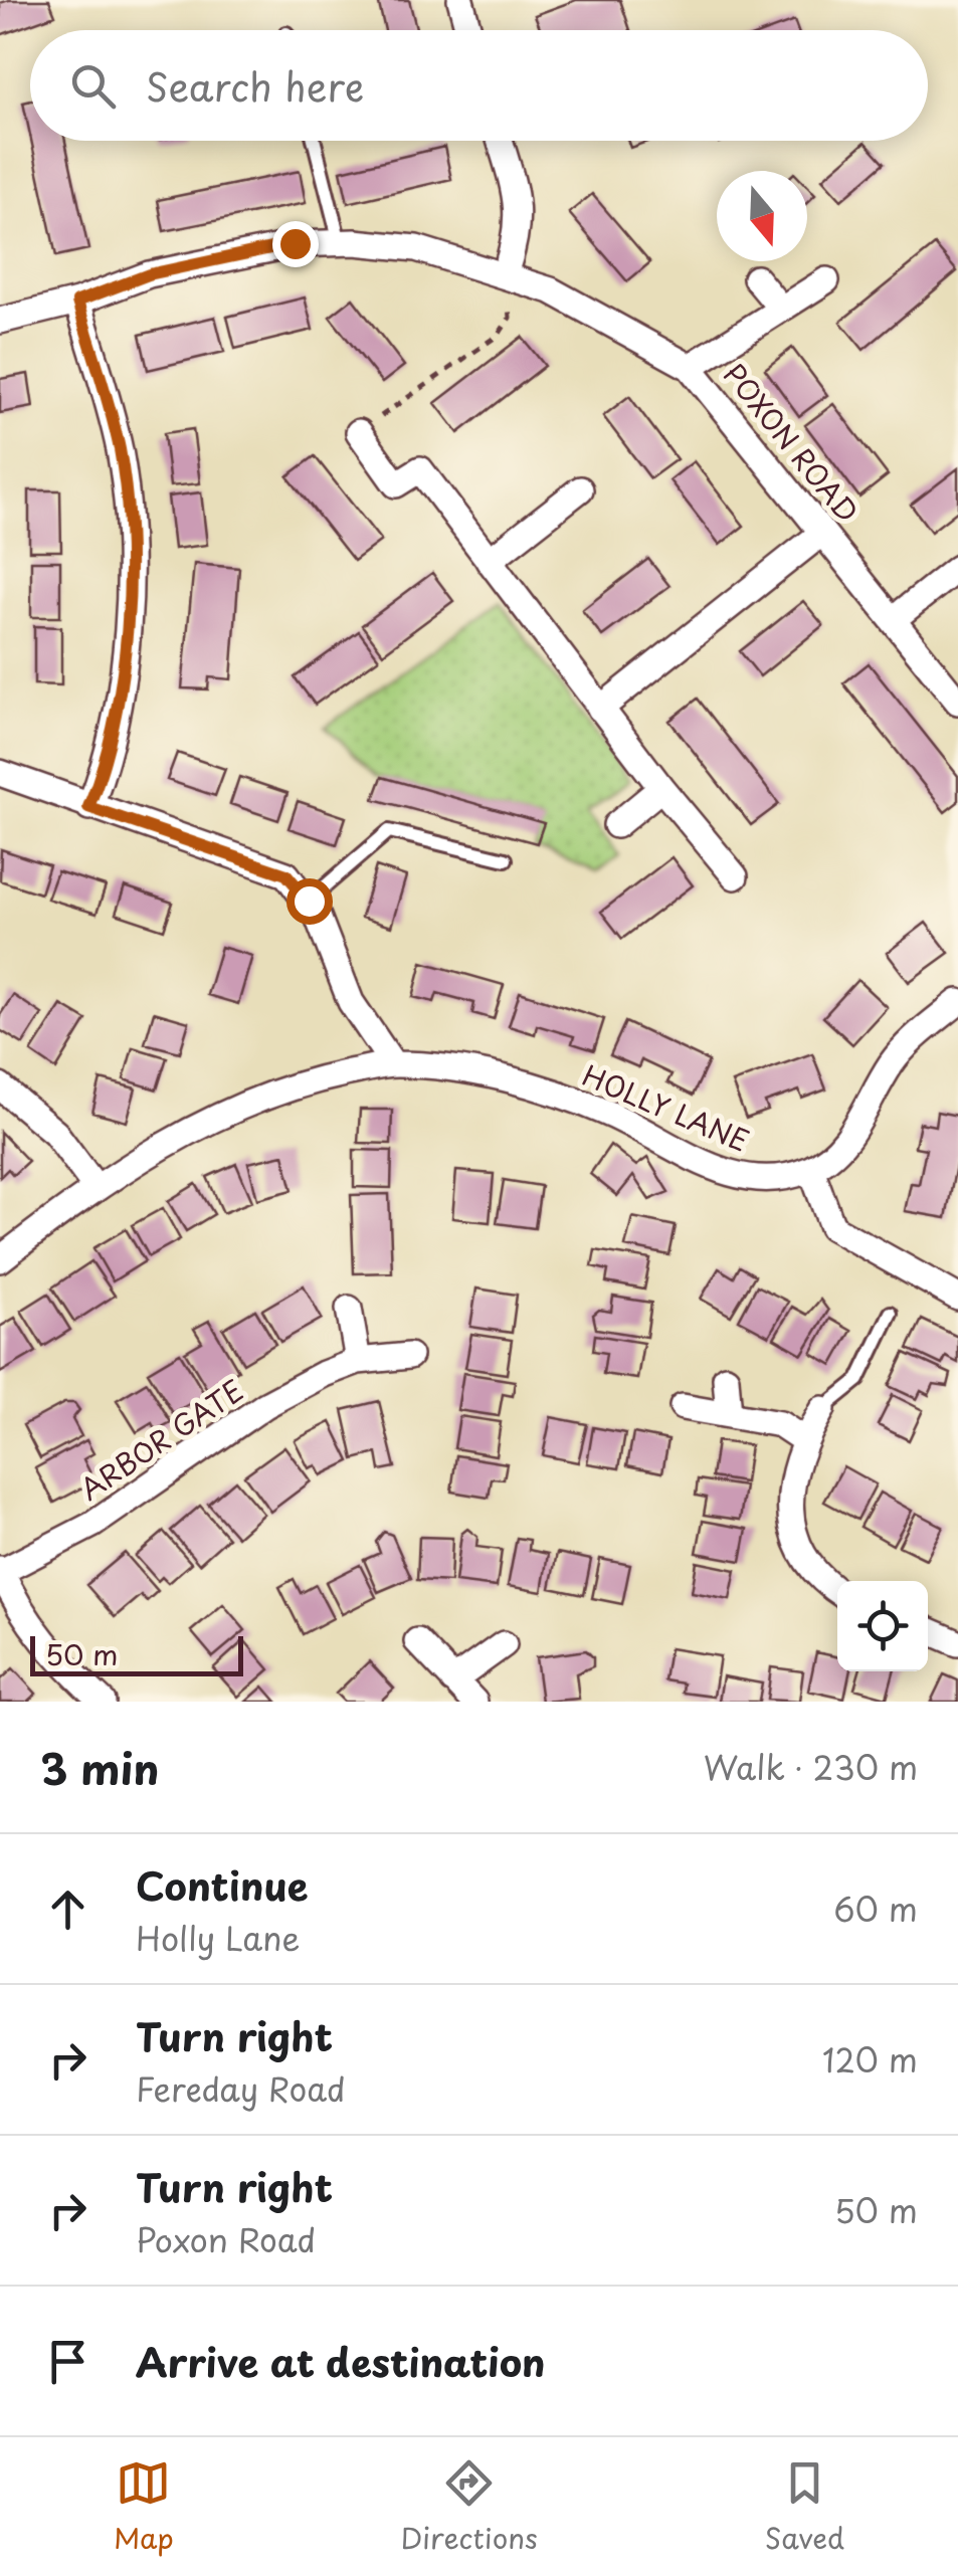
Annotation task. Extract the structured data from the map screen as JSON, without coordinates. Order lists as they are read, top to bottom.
{
  "streets": {
    "street": ["POXON ROAD", "HOLLY LANE", "ARBOR GATE"]
  },
  "scale_bar": "50 m",
  "north": "bottom",
  "page": {
    "search": "Search here",
    "scale": "50 m",
    "heading": ["3 min", "Walk · 230 m"],
    "list": [
      ["Continue", "Holly Lane", "60 m"],
      ["Turn right", "Fereday Road", "120 m"],
      ["Turn right", "Poxon Road", "50 m"],
      "Arrive at destination"
    ],
    "nav": ["Map", "Directions", "Saved"]
  }
}
